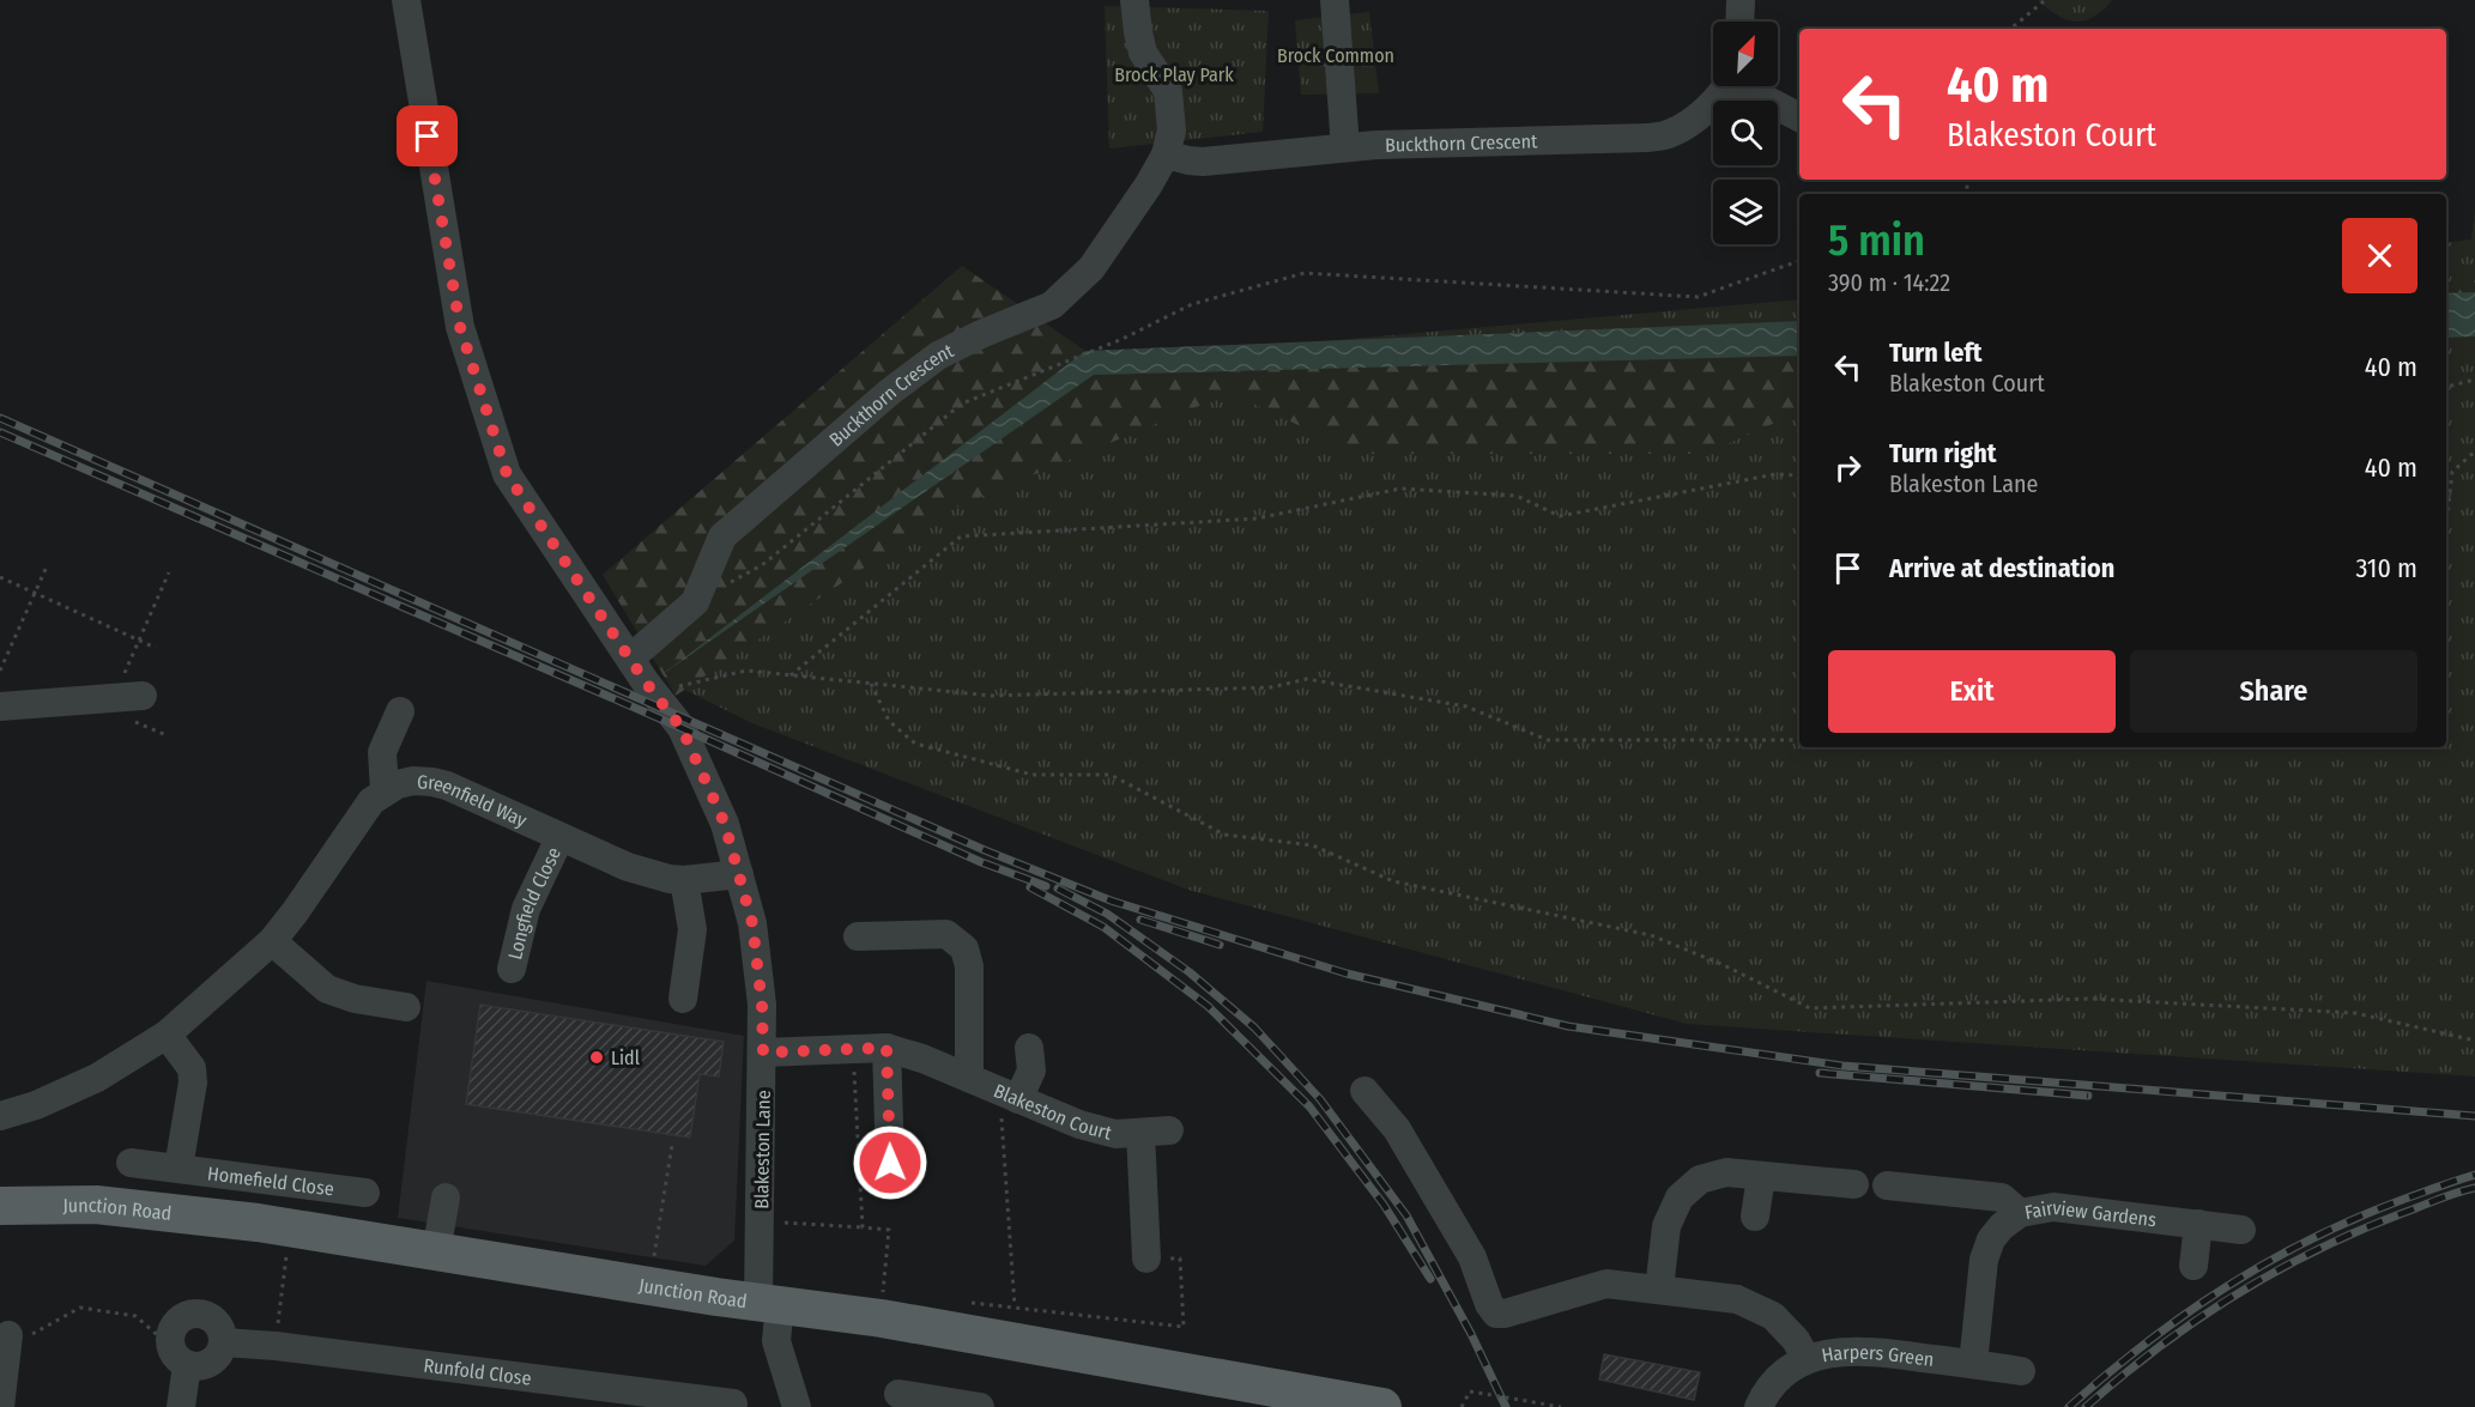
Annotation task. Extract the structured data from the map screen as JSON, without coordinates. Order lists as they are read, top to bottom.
{
  "streets": {
    "main road": ["Junction Road"],
    "street": [
      "Buckthorn Crescent",
      "Greenfield Way",
      "Longfield Close",
      "Blakeston Court",
      "Blakeston Lane",
      "Homefield Close",
      "Fairview Gardens",
      "Harpers Green",
      "Runfold Close"
    ]
  },
  "crossings": [
    ["Buckthorn Crescent", "Blakeston Lane"],
    ["Greenfield Way", "Longfield Close"],
    ["Greenfield Way", "Blakeston Lane"],
    ["Blakeston Court", "Blakeston Lane"],
    ["Blakeston Lane", "Junction Road"],
    ["Fairview Gardens", "Harpers Green"]
  ],
  "parks": ["Brock Common", "Brock Play Park"],
  "places": ["Lidl"],
  "north": "top right",
  "page": {
    "turn": ["40 m", "Blakeston Court"],
    "heading": ["5 min", "390 m · 14:22"],
    "list": [
      {
        "name": "Turn left",
        "note": "Blakeston Court",
        "value": "40 m"
      },
      {
        "name": "Turn right",
        "note": "Blakeston Lane",
        "value": "40 m"
      },
      {
        "name": "Arrive at destination",
        "value": "310 m"
      }
    ],
    "buttons": ["Exit", "Share"]
  }
}
